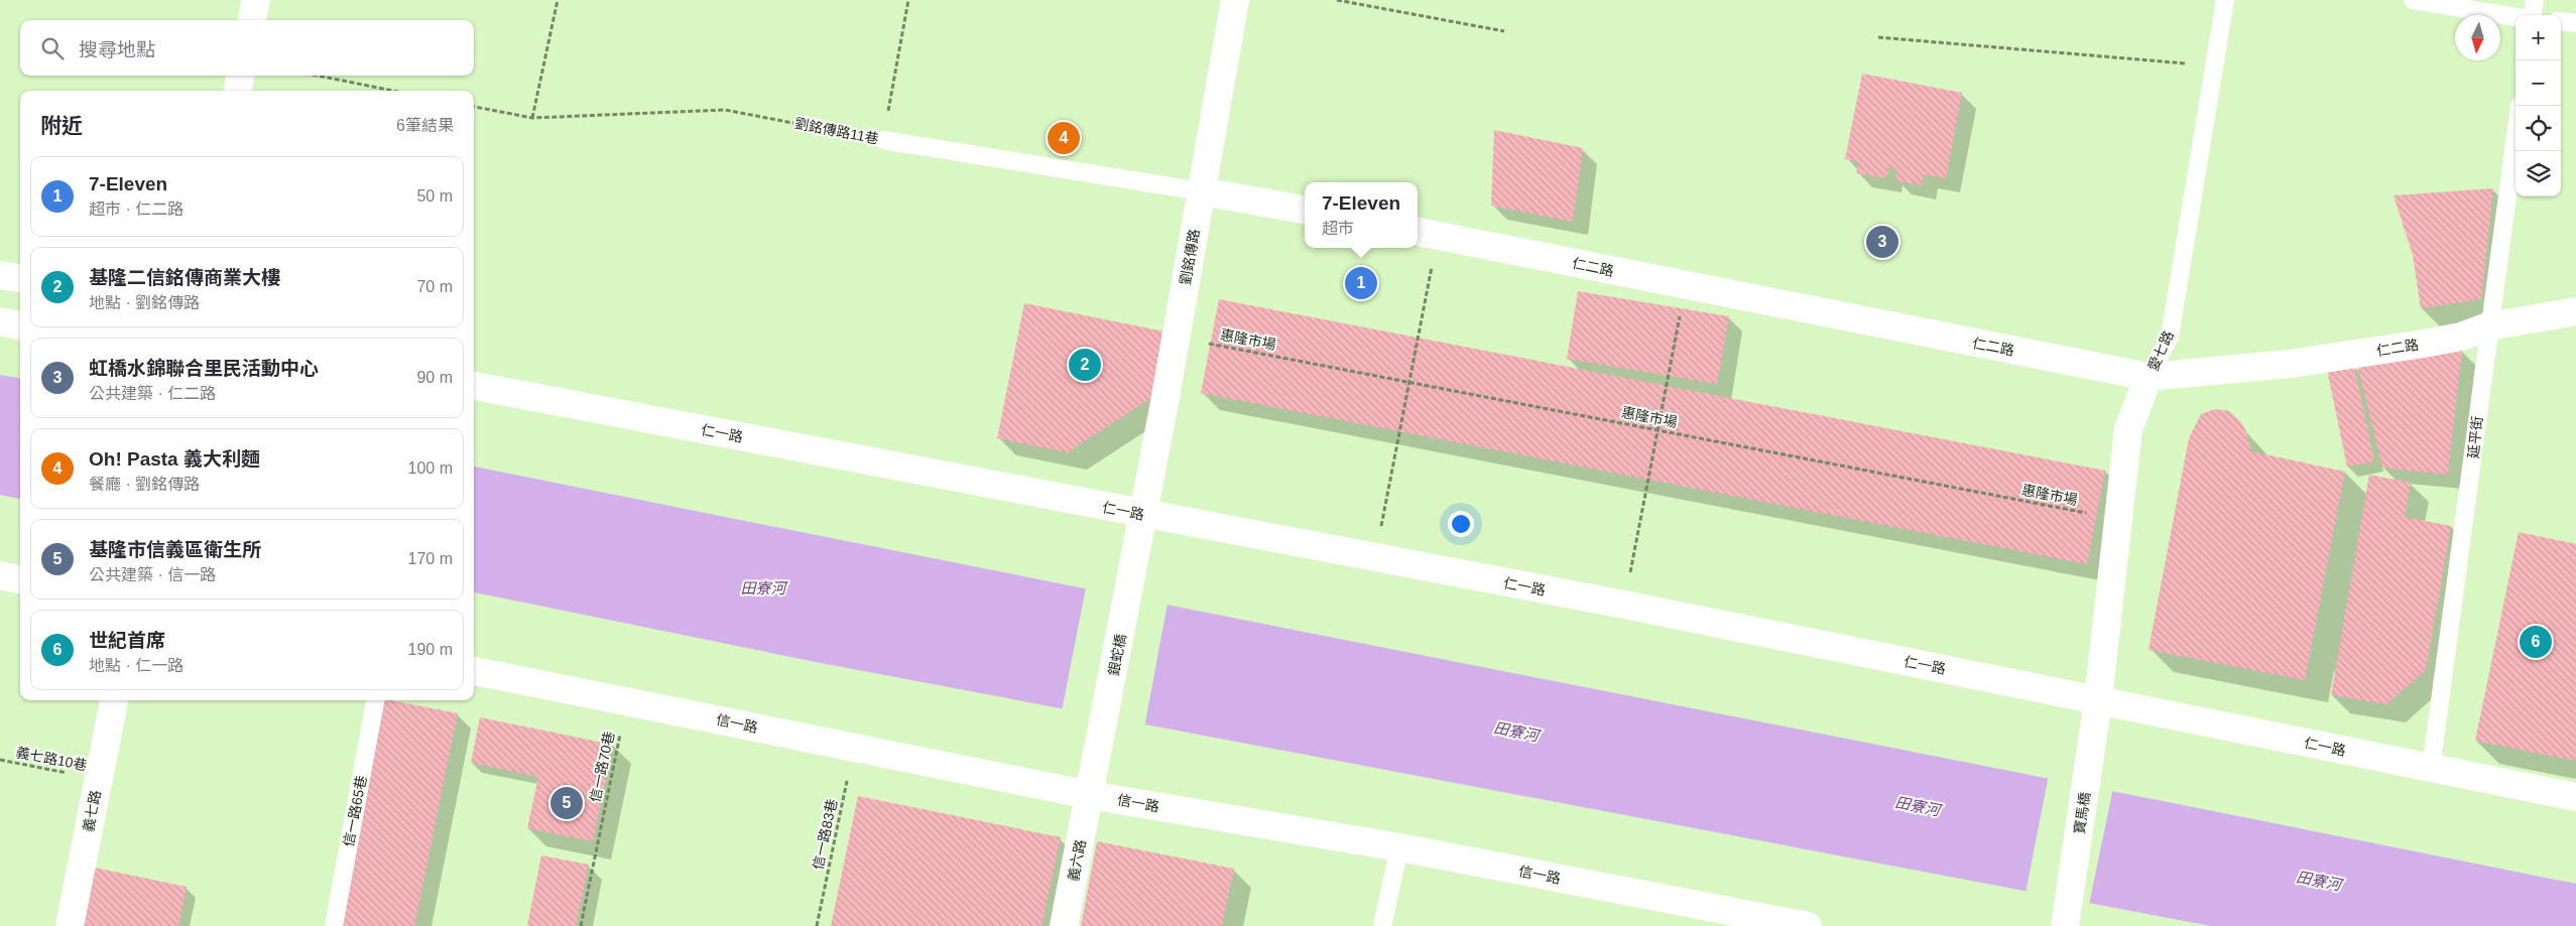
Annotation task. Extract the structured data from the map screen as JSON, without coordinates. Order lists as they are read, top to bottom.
{
  "streets": {
    "street": [
      "劉銘傳路",
      "仁二路",
      "愛七路",
      "仁一路",
      "銀蛇橋",
      "信一路",
      "義七路",
      "寶馬橋",
      "義六路"
    ],
    "lane": ["劉銘傳路11巷", "延平街", "信一路65巷"],
    "path": [
      "惠隆市場",
      "義七路10巷",
      "信一路70巷",
      "信一路83巷"
    ]
  },
  "crossings": [
    ["劉銘傳路11巷", "劉銘傳路"],
    ["劉銘傳路", "惠隆市場"],
    ["劉銘傳路", "仁一路"],
    ["劉銘傳路", "銀蛇橋"],
    ["仁二路", "愛七路"],
    ["仁二路", "延平街"],
    ["惠隆市場", "愛七路"],
    ["愛七路", "仁一路"],
    ["愛七路", "寶馬橋"],
    ["仁一路", "延平街"],
    ["仁一路", "銀蛇橋"],
    ["仁一路", "寶馬橋"],
    ["銀蛇橋", "信一路"],
    ["銀蛇橋", "義六路"],
    ["信一路", "信一路70巷"],
    ["信一路", "信一路83巷"],
    ["信一路", "義六路"],
    ["義七路10巷", "義七路"]
  ],
  "water": ["田寮河"],
  "north": "bottom",
  "page": {
    "map_buttons": ["+", "−"],
    "search": "搜尋地點",
    "heading": ["附近", "6筆結果"],
    "pins": [
      "4",
      "3",
      "1",
      "2",
      "6",
      "5"
    ],
    "list": [
      {
        "mark": "1",
        "name": "7-Eleven",
        "note": "超市 · 仁二路",
        "value": "50 m"
      },
      {
        "mark": "2",
        "name": "基隆二信銘傳商業大樓",
        "note": "地點 · 劉銘傳路",
        "value": "70 m"
      },
      {
        "mark": "3",
        "name": "虹橋水錦聯合里民活動中心",
        "note": "公共建築 · 仁二路",
        "value": "90 m"
      },
      {
        "mark": "4",
        "name": "Oh! Pasta 義大利麵",
        "note": "餐廳 · 劉銘傳路",
        "value": "100 m"
      },
      {
        "mark": "5",
        "name": "基隆市信義區衛生所",
        "note": "公共建築 · 信一路",
        "value": "170 m"
      },
      {
        "mark": "6",
        "name": "世紀首席",
        "note": "地點 · 仁一路",
        "value": "190 m"
      }
    ],
    "popup": ["7-Eleven", "超市"]
  }
}
